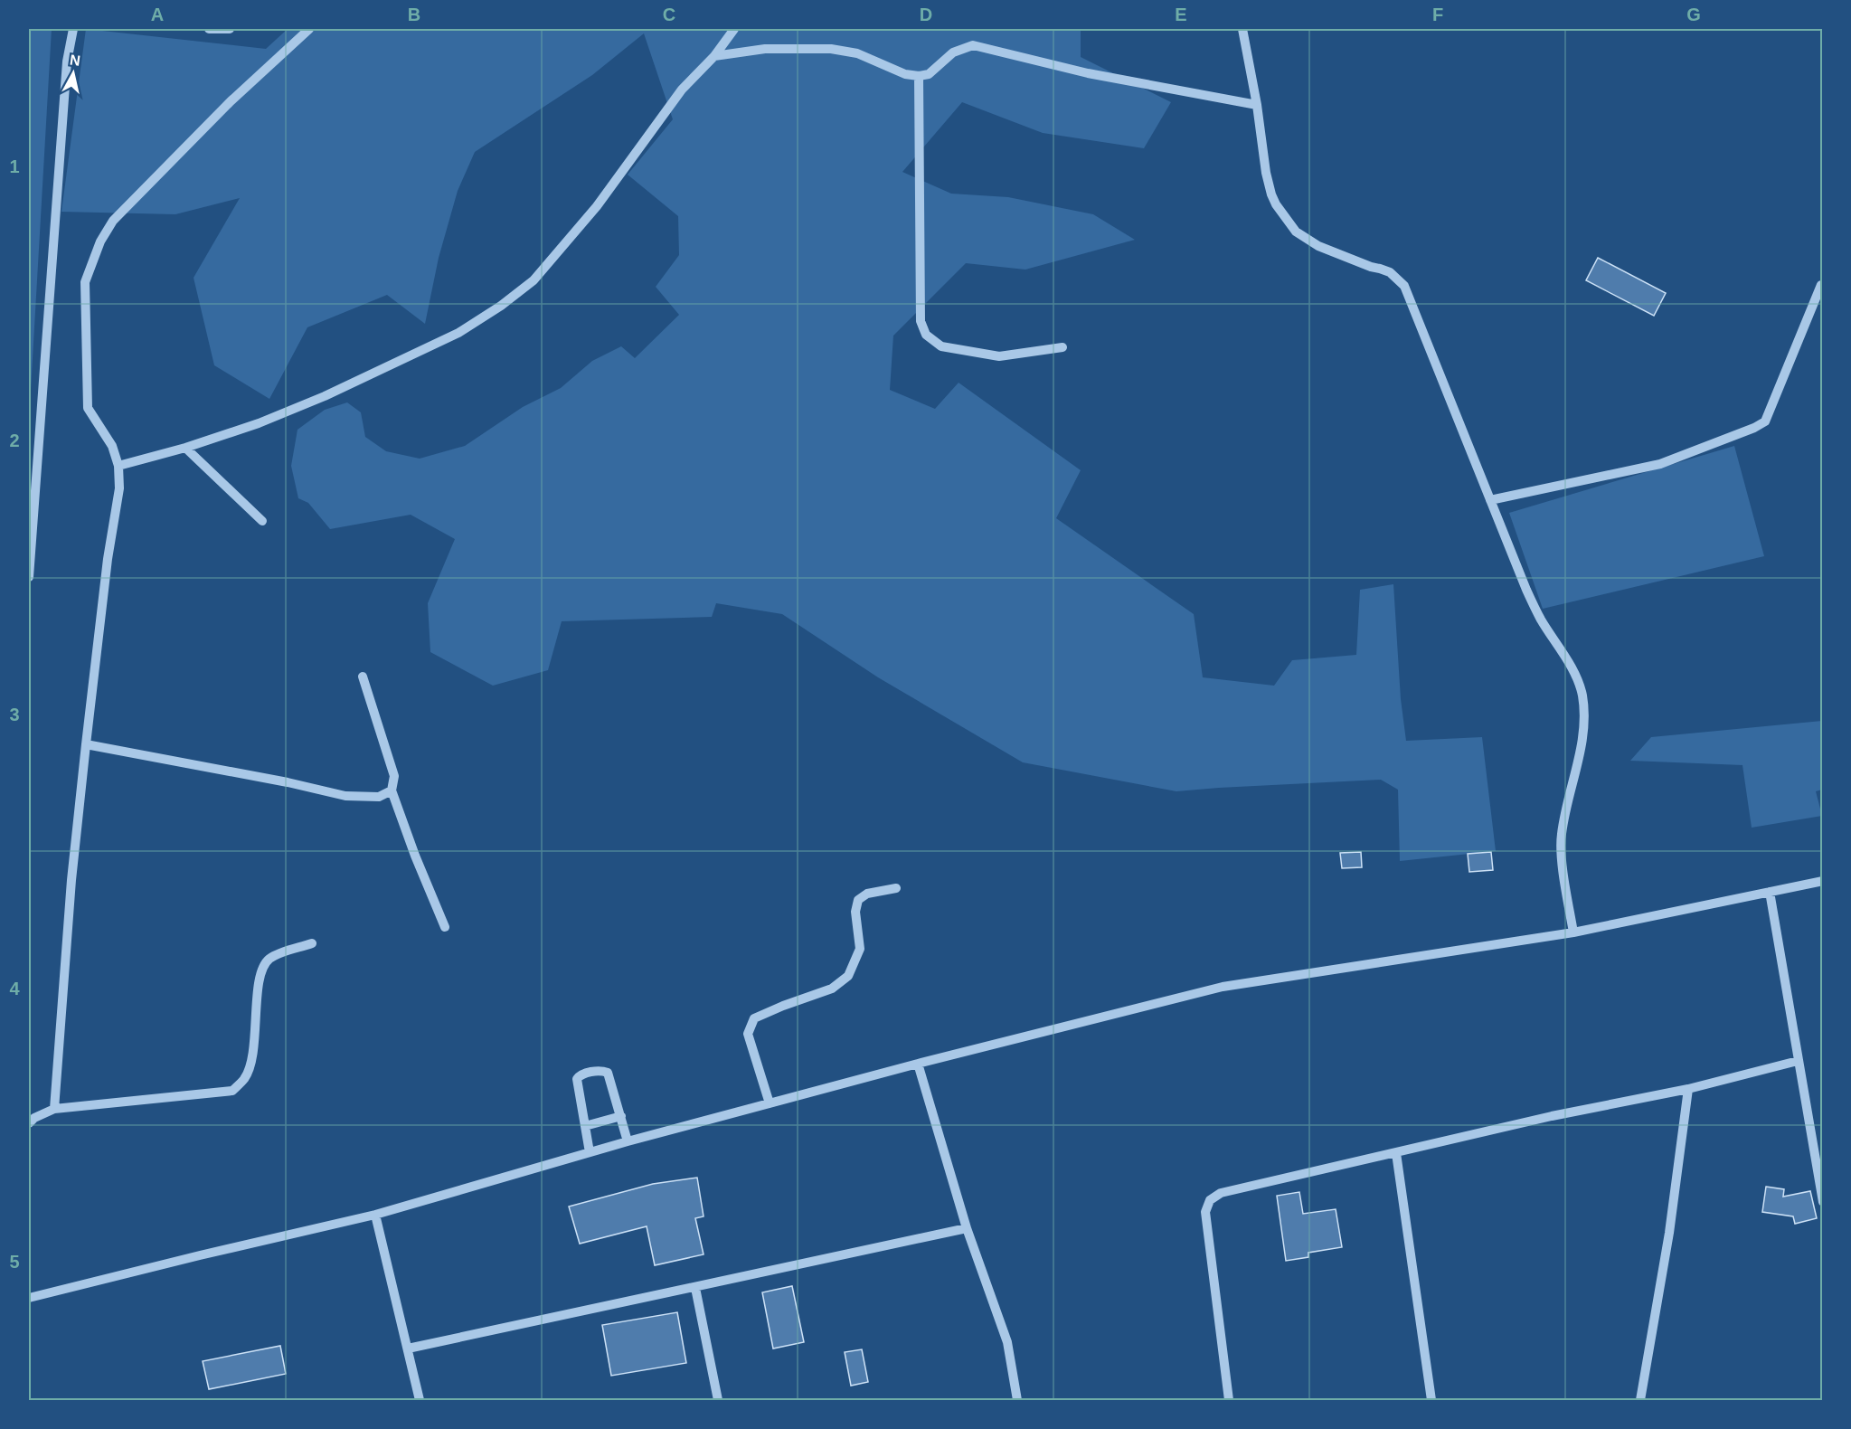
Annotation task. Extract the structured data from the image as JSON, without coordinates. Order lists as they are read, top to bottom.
{
  "north": "top",
  "grid": {
    "columns": [
      "A",
      "B",
      "C",
      "D",
      "E",
      "F",
      "G"
    ],
    "rows": [
      "1",
      "2",
      "3",
      "4",
      "5"
    ]
  }
}
